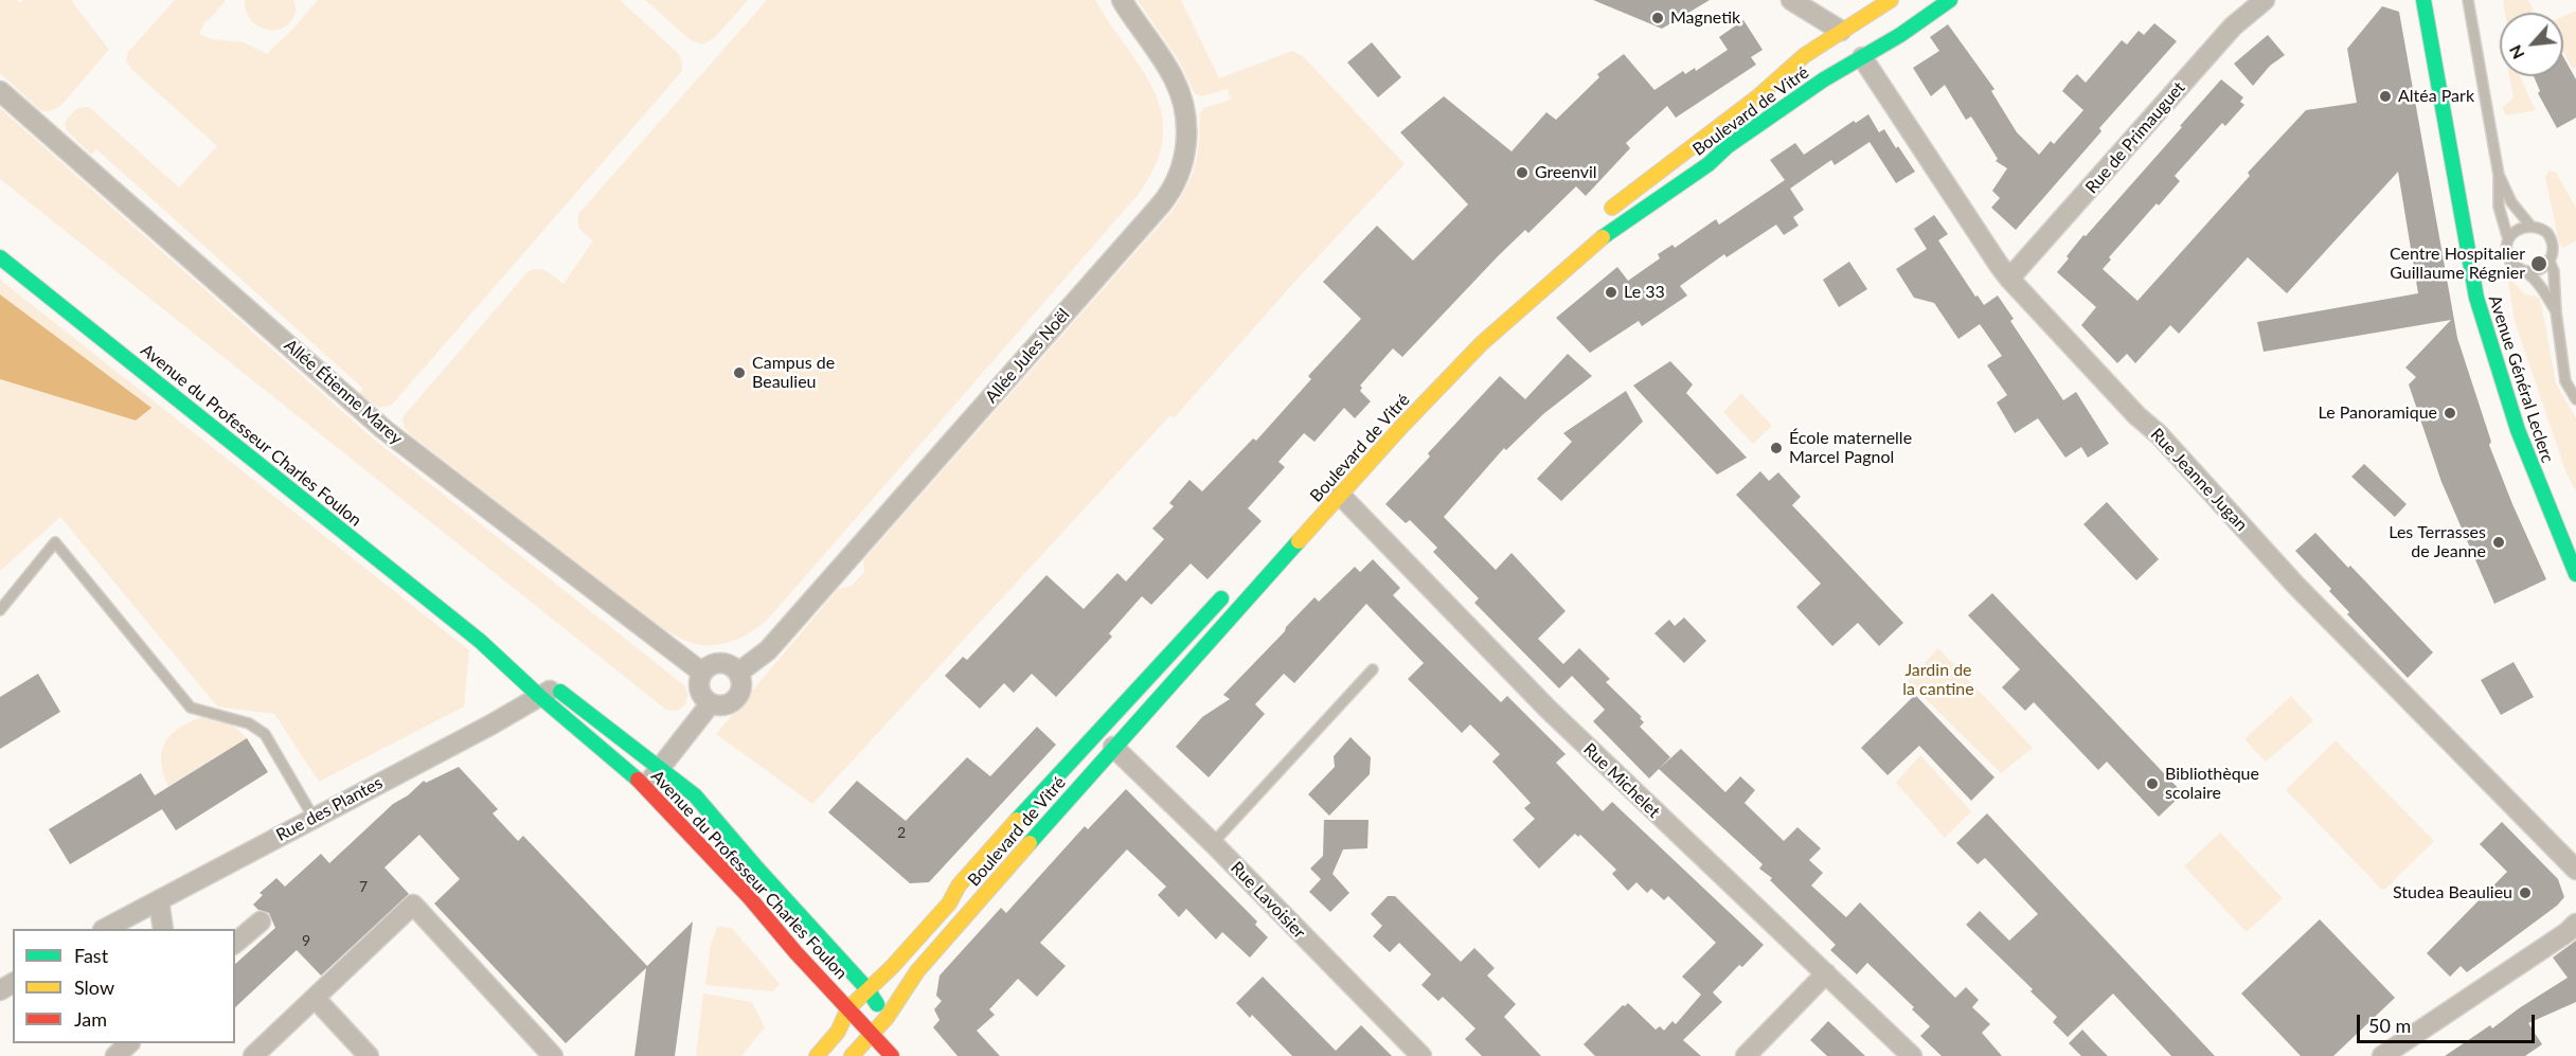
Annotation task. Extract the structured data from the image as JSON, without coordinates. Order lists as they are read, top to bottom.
{
  "streets": {
    "main road": ["Boulevard de Vitré", "Avenue Général Leclerc", "Avenue du Professeur Charles Foulon"],
    "street": [
      "Rue de Primauguet",
      "Allée Jules Noël",
      "Allée Étienne Marey",
      "Rue Jeanne Jugan",
      "Rue Michelet",
      "Rue des Plantes",
      "Rue Lavoisier"
    ]
  },
  "crossings": [
    ["Boulevard de Vitré", "Avenue du Professeur Charles Foulon"],
    ["Boulevard de Vitré", "Rue Jeanne Jugan"],
    ["Boulevard de Vitré", "Rue Michelet"],
    ["Boulevard de Vitré", "Rue Lavoisier"],
    ["Rue de Primauguet", "Rue Jeanne Jugan"],
    ["Allée Jules Noël", "Allée Étienne Marey"],
    ["Avenue du Professeur Charles Foulon", "Rue des Plantes"]
  ],
  "parks": ["Jardin de la cantine"],
  "places": [
    "Magnetik",
    "Altéa Park",
    "Greenvil",
    "Centre Hospitalier Guillaume Régnier",
    "Le 33",
    "Campus de Beaulieu",
    "Le Panoramique",
    "École maternelle Marcel Pagnol",
    "Les Terrasses de Jeanne",
    "Bibliothèque scolaire",
    "Studea Beaulieu"
  ],
  "house_numbers": ["2", "7", "9"],
  "legend": ["Fast", "Slow", "Jam"],
  "scale_bar": "50 m",
  "north": "bottom left"
}
